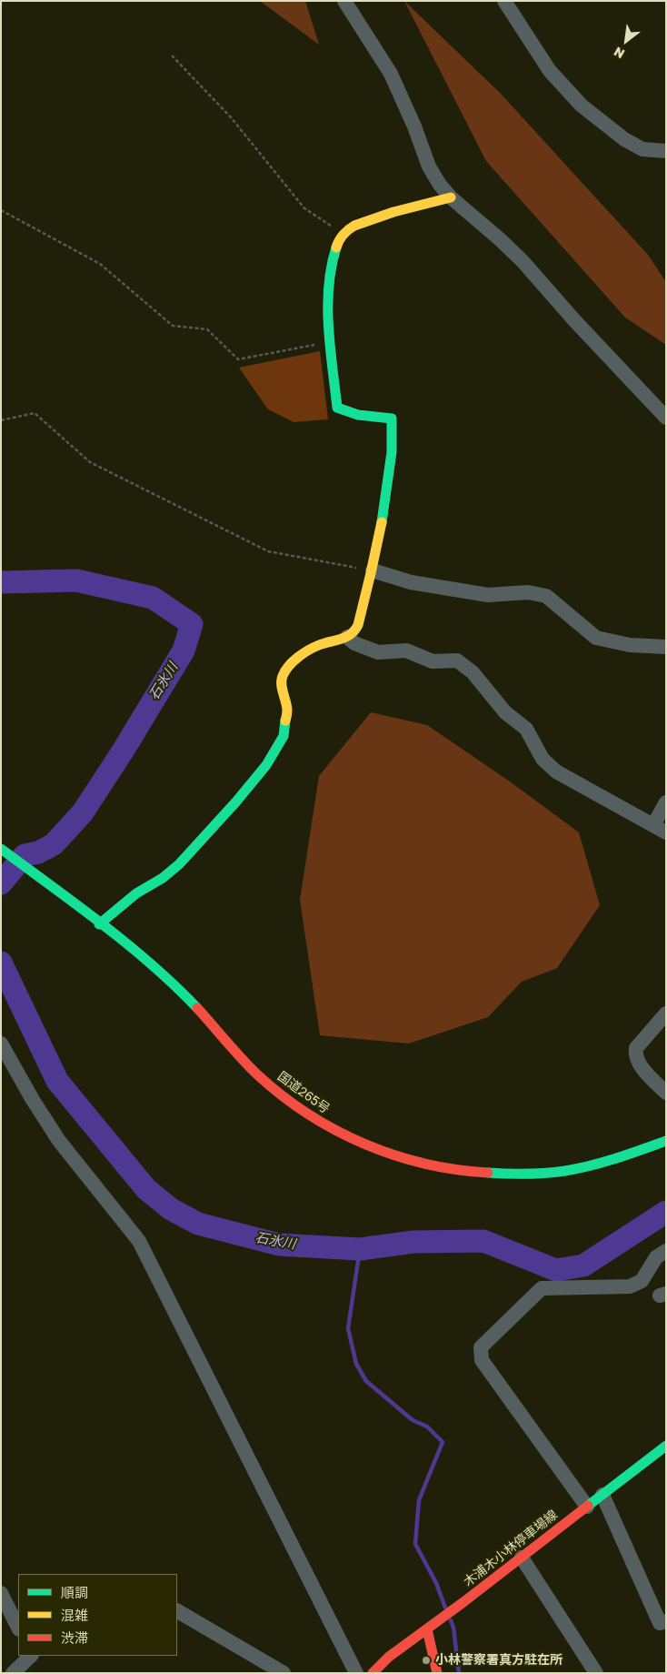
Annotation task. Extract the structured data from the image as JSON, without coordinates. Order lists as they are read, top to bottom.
{
  "streets": {
    "main road": ["国道265号", "木浦木小林停車場線"]
  },
  "water": ["石氷川"],
  "places": ["小林警察署真方駐在所"],
  "legend": ["順調", "混雑", "渋滞"],
  "north": "bottom left"
}
